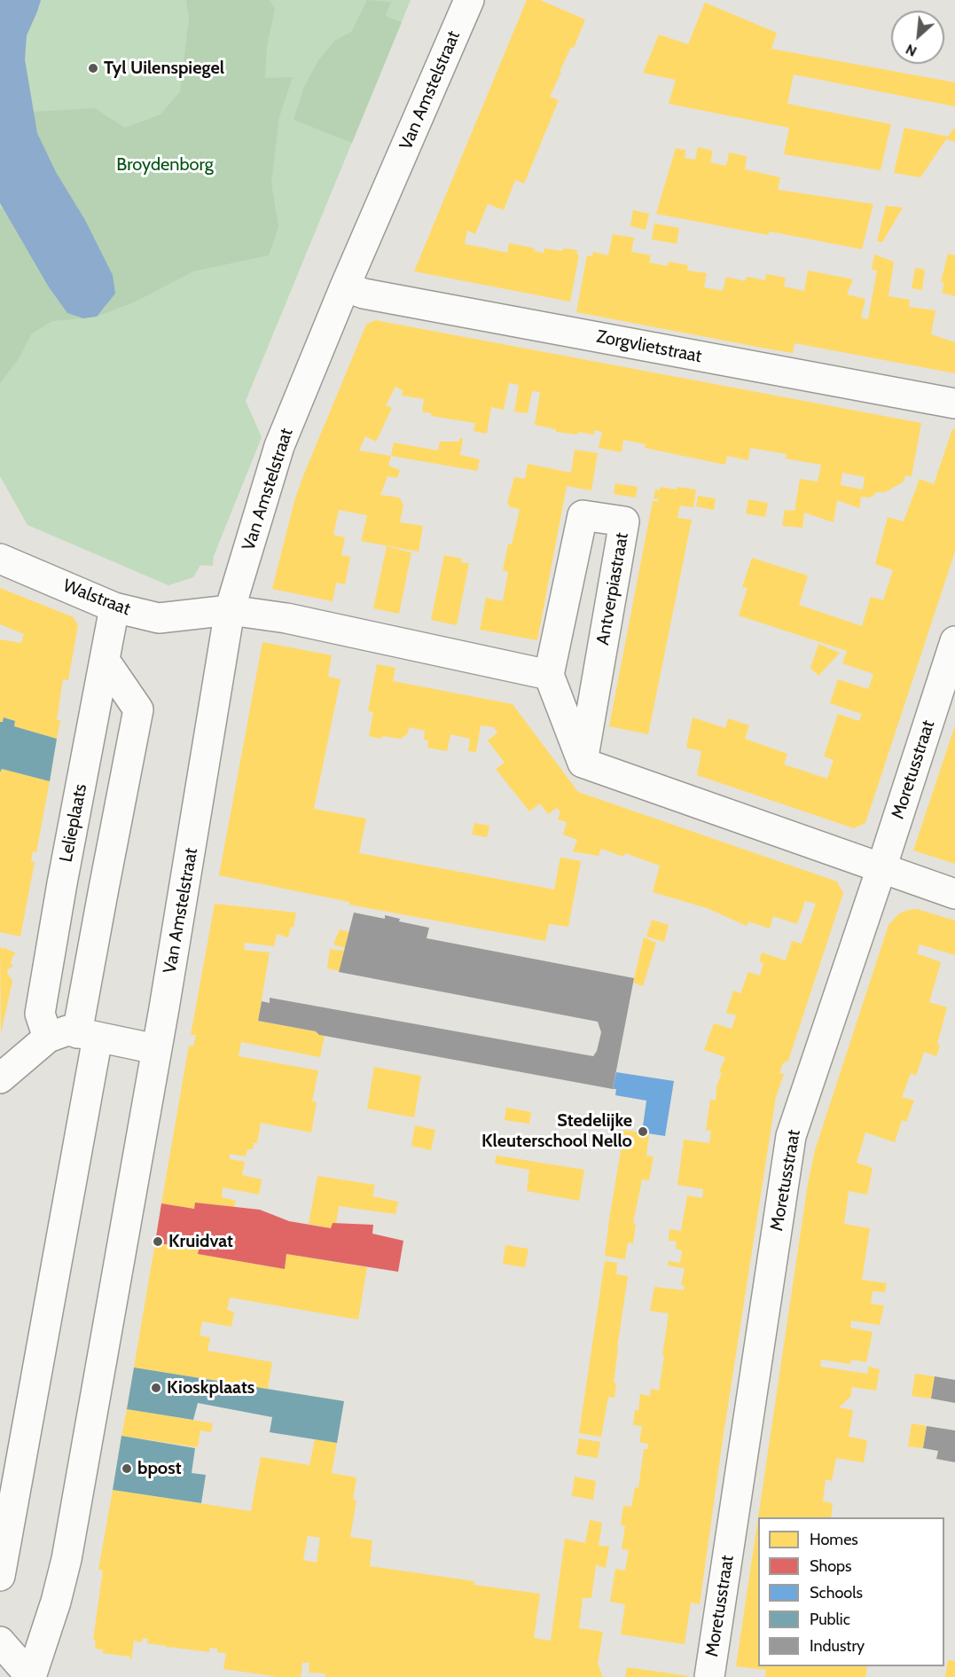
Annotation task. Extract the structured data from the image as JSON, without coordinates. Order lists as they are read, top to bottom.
{
  "streets": {
    "street": [
      "Van Amstelstraat",
      "Zorgvlietstraat",
      "Antverpiastraat",
      "Walstraat",
      "Moretusstraat",
      "Lelieplaats"
    ]
  },
  "crossings": [
    ["Van Amstelstraat", "Zorgvlietstraat"],
    ["Van Amstelstraat", "Walstraat"],
    ["Walstraat", "Lelieplaats"]
  ],
  "parks": ["Broydenborg"],
  "places": [
    "Tyl Uilenspiegel",
    "Stedelijke Kleuterschool Nello",
    "Kruidvat",
    "Kioskplaats",
    "bpost"
  ],
  "legend": [
    "Homes",
    "Shops",
    "Schools",
    "Public",
    "Industry"
  ],
  "north": "bottom left"
}
